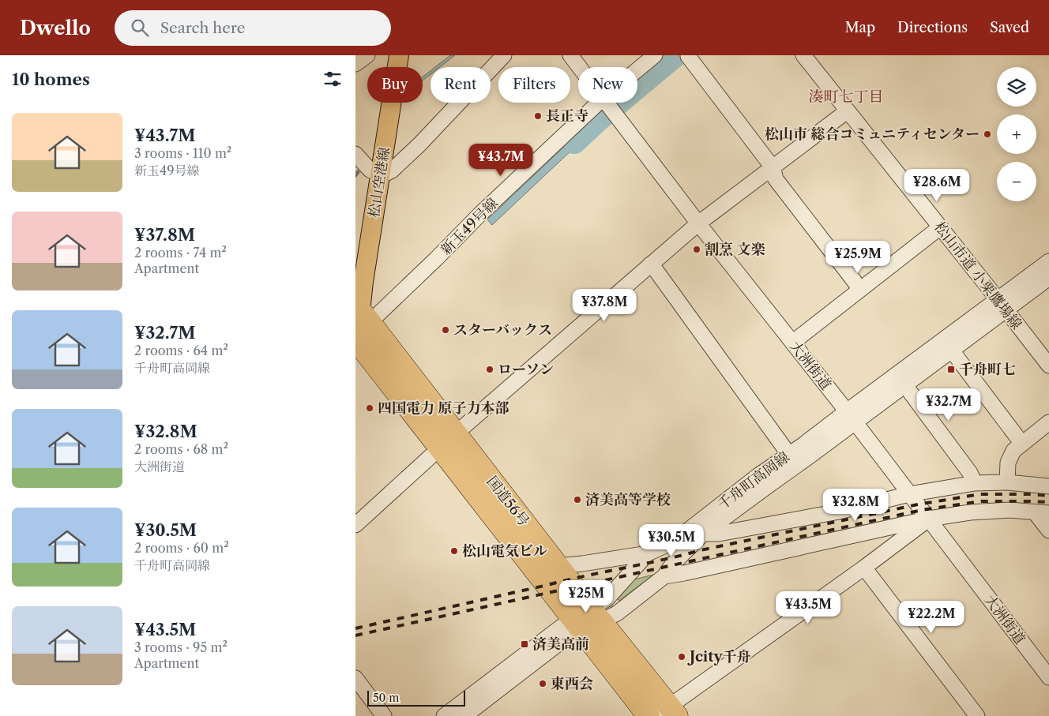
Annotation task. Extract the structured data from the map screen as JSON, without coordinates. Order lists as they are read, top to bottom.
{
  "streets": {
    "highway": ["国道56号"],
    "main road": ["松山空港線"],
    "street": [
      "新玉49号線",
      "松山市道 小栗鷹場線",
      "大洲街道",
      "千舟町高岡線"
    ]
  },
  "crossings": [
    ["松山空港線", "新玉49号線"],
    ["松山空港線", "国道56号"],
    ["新玉49号線", "大洲街道"],
    ["新玉49号線", "国道56号"],
    ["松山市道 小栗鷹場線", "千舟町高岡線"],
    ["大洲街道", "千舟町高岡線"],
    ["千舟町高岡線", "国道56号"]
  ],
  "districts": ["湊町七丁目"],
  "places": {
    "other": [
      "長正寺",
      "松山市 総合コミュニティセンター",
      "割烹 文楽",
      "スターバックス",
      "ローソン",
      "四国電力 原子力本部",
      "済美高等学校",
      "松山電気ビル",
      "Jcity千舟",
      "東西会"
    ],
    "transit": ["千舟町七", "済美高前"]
  },
  "scale_bar": "50 m",
  "page": {
    "header": "Dwello",
    "search": "Search here",
    "nav": ["Map", "Directions", "Saved"],
    "heading": "10 homes",
    "map_buttons": ["+", "−"],
    "chip": [
      "Buy",
      "Rent",
      "Filters",
      "New"
    ],
    "list": [
      {
        "name": "¥43.7M",
        "note": "3 rooms · 110 m² · 新玉49号線"
      },
      {
        "name": "¥37.8M",
        "note": "2 rooms · 74 m² · Apartment"
      },
      {
        "name": "¥32.7M",
        "note": "2 rooms · 64 m² · 千舟町高岡線"
      },
      {
        "name": "¥32.8M",
        "note": "2 rooms · 68 m² · 大洲街道"
      },
      {
        "name": "¥30.5M",
        "note": "2 rooms · 60 m² · 千舟町高岡線"
      },
      {
        "name": "¥43.5M",
        "note": "3 rooms · 95 m² · Apartment"
      }
    ],
    "price": [
      "¥43.7M",
      "¥28.6M",
      "¥25.9M",
      "¥37.8M",
      "¥32.7M",
      "¥32.8M",
      "¥30.5M",
      "¥25M",
      "¥43.5M",
      "¥22.2M"
    ],
    "scale": "50 m"
  }
}
